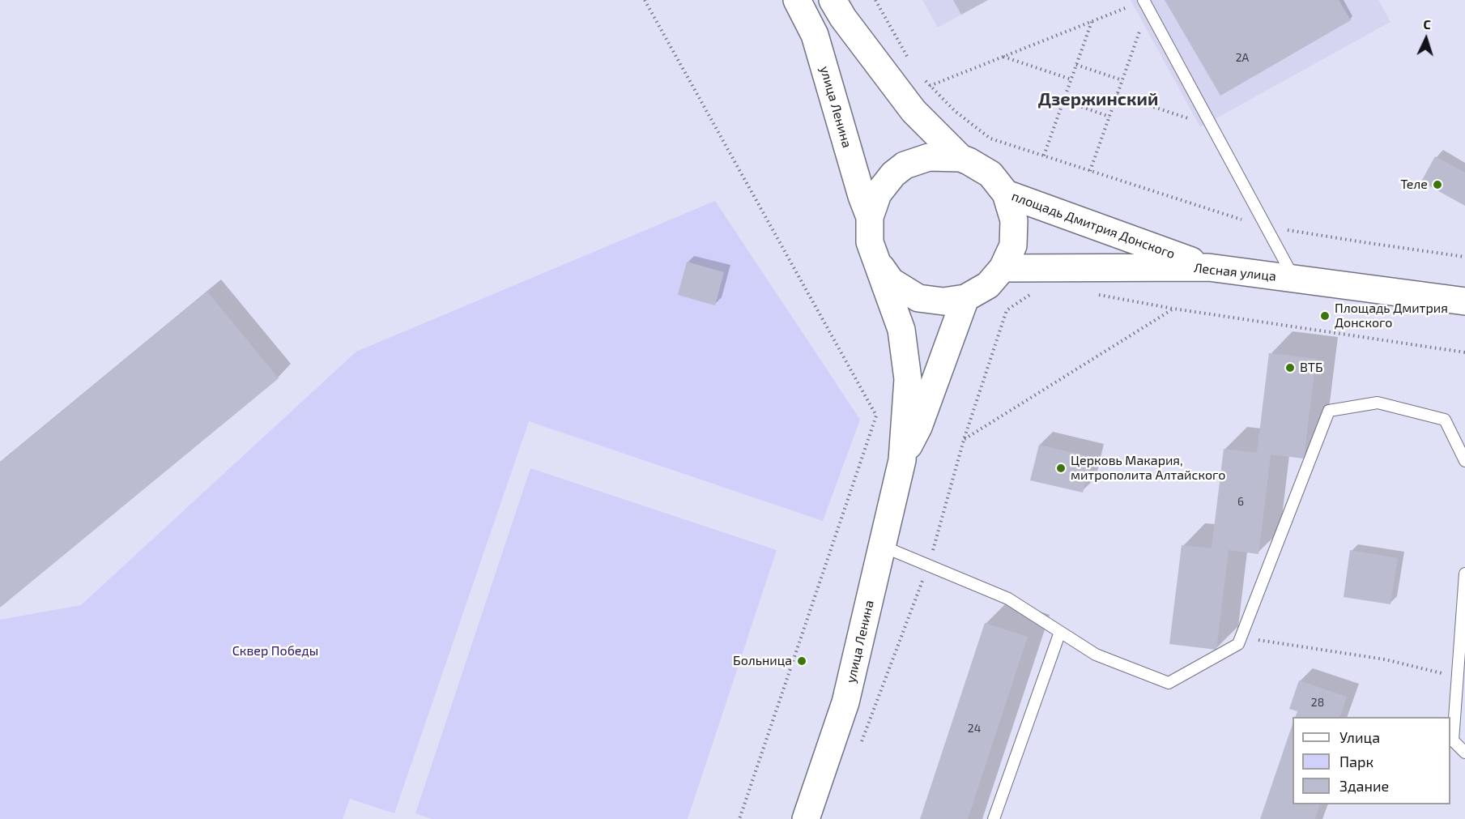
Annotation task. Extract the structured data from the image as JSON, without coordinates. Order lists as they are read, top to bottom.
{
  "streets": {
    "street": ["улица Ленина", "площадь Дмитрия Донского", "Лесная улица"]
  },
  "crossings": [
    ["улица Ленина", "площадь Дмитрия Донского"],
    ["улица Ленина", "Лесная улица"],
    ["площадь Дмитрия Донского", "Лесная улица"]
  ],
  "districts": ["Дзержинский"],
  "parks": ["Сквер Победы"],
  "places": [
    "Теле",
    "Площадь Дмитрия Донского",
    "ВТБ",
    "Церковь Макария, митрополита Алтайского",
    "Больница"
  ],
  "house_numbers": [
    "2А",
    "6",
    "28",
    "24"
  ],
  "legend": ["Улица", "Парк", "Здание"],
  "north": "top"
}
